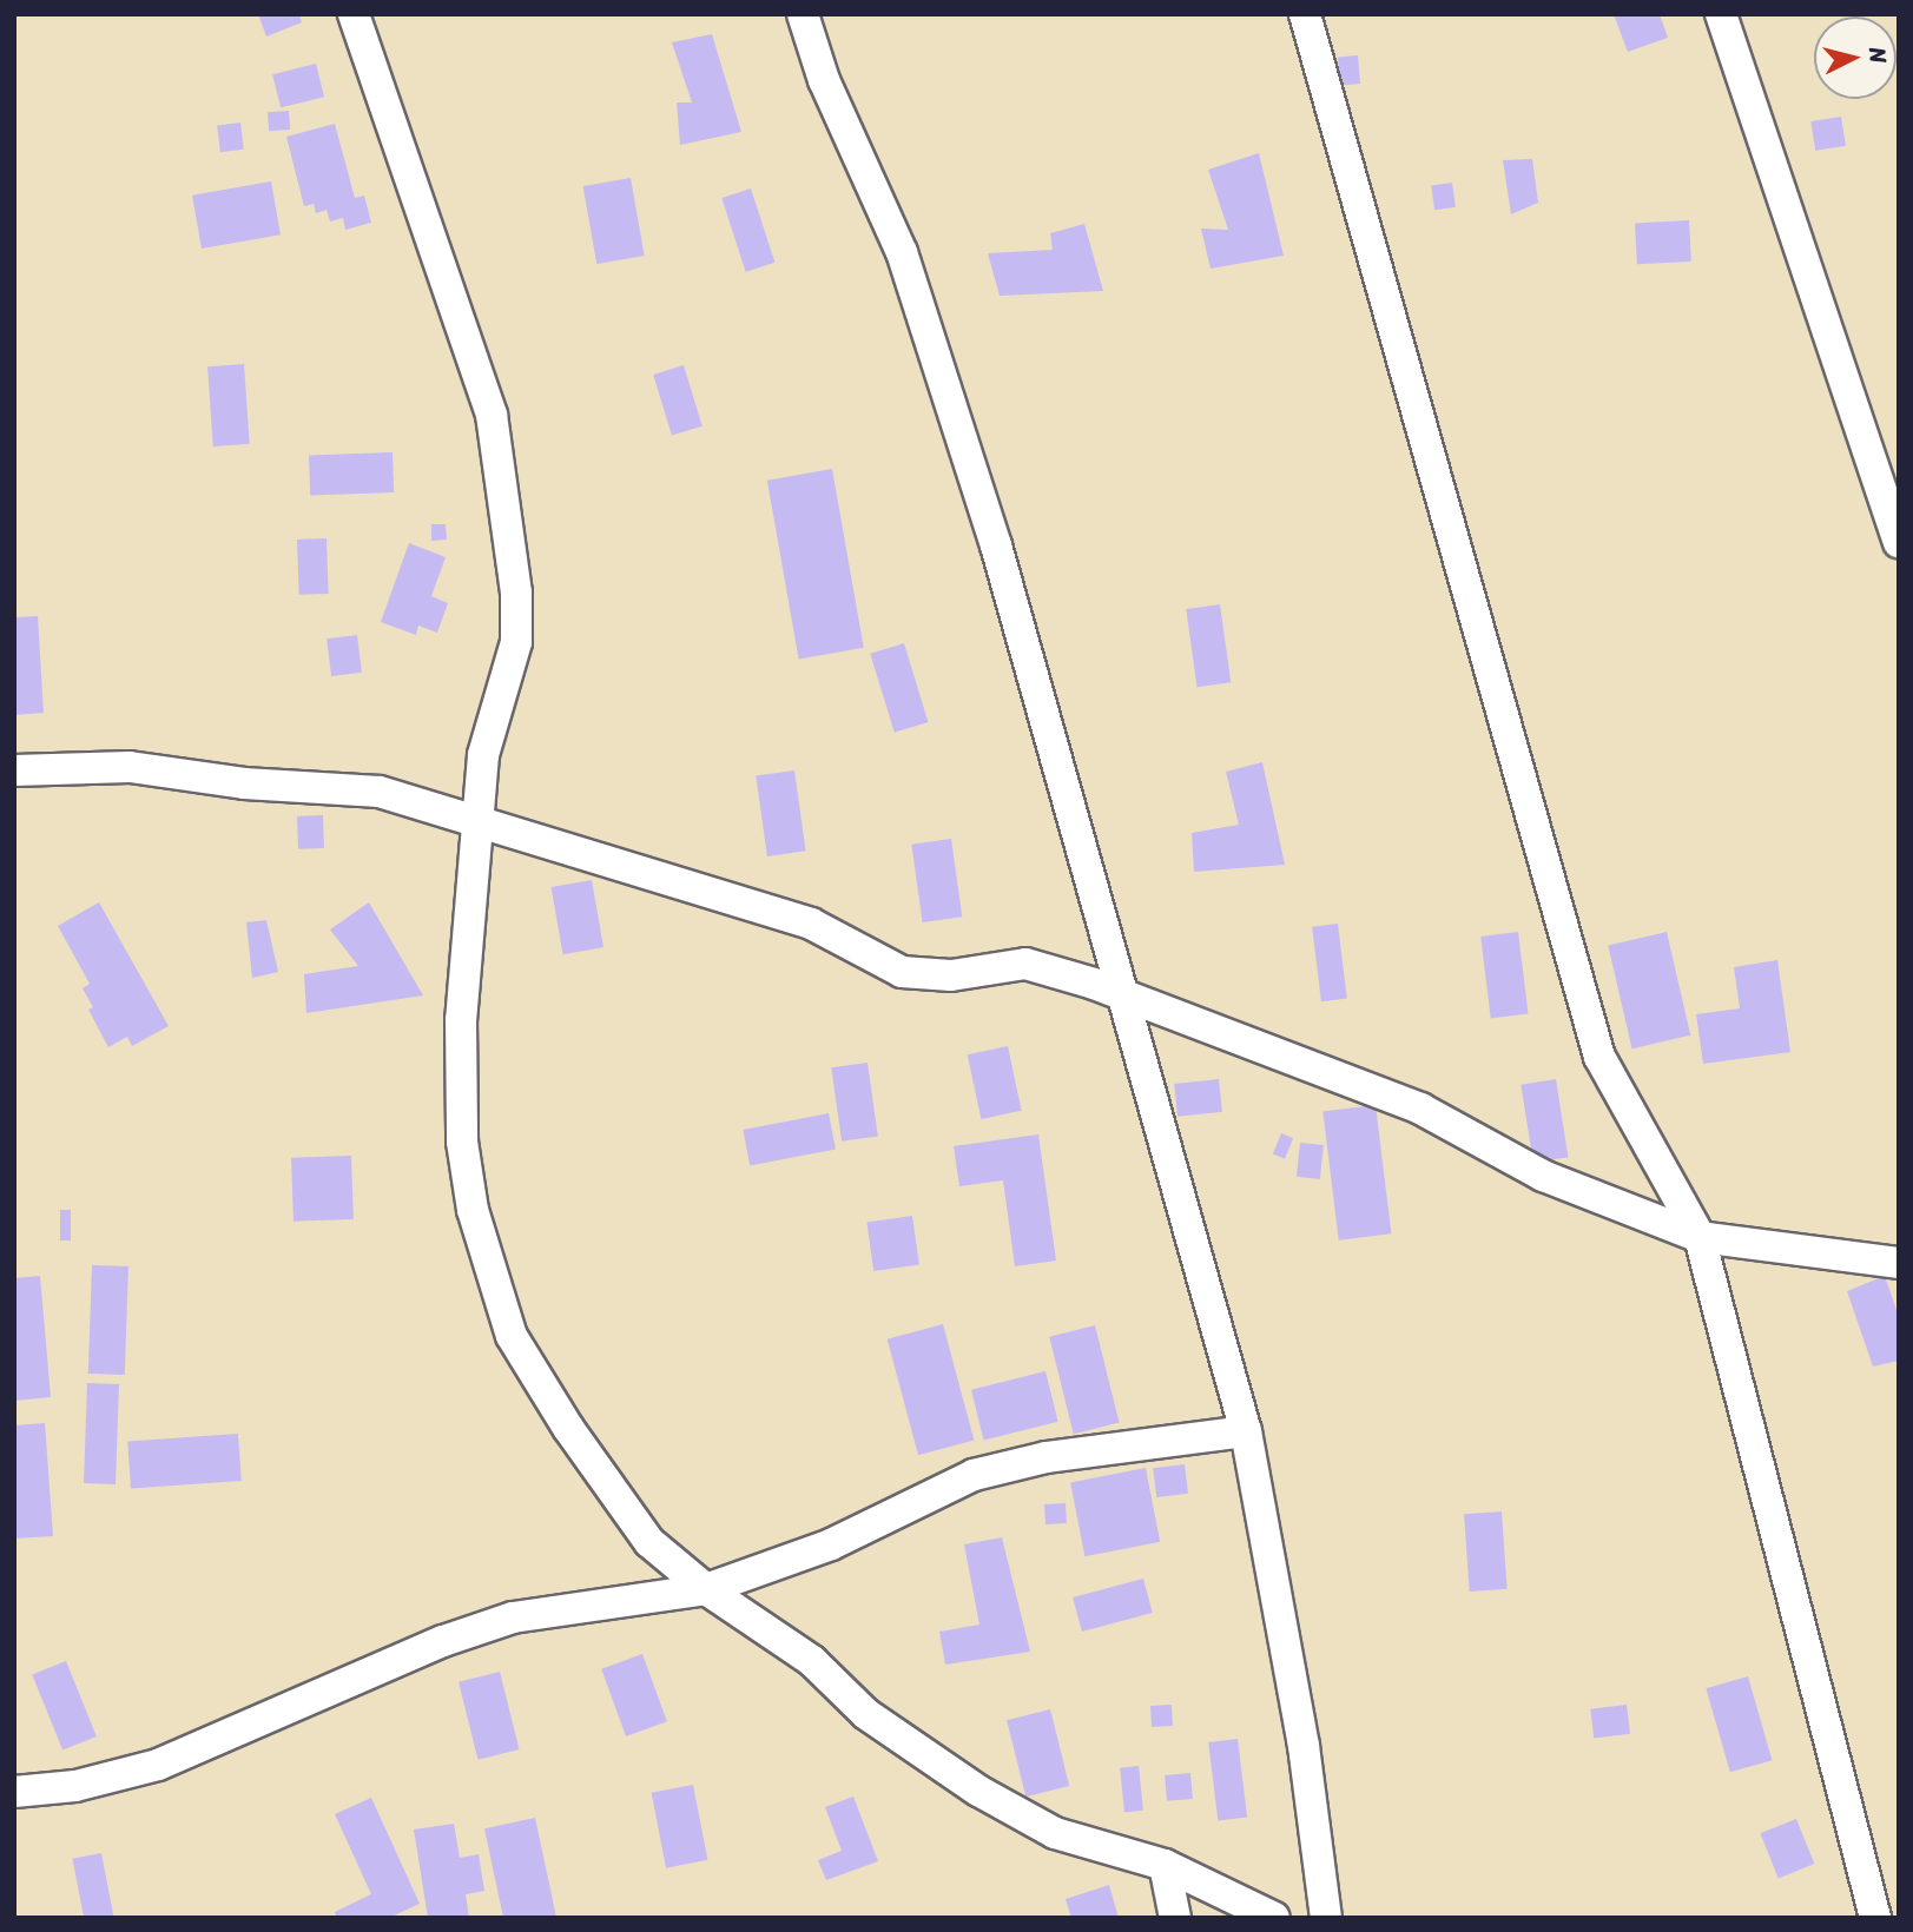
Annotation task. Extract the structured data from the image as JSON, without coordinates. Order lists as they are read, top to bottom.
{
  "north": "right"
}
